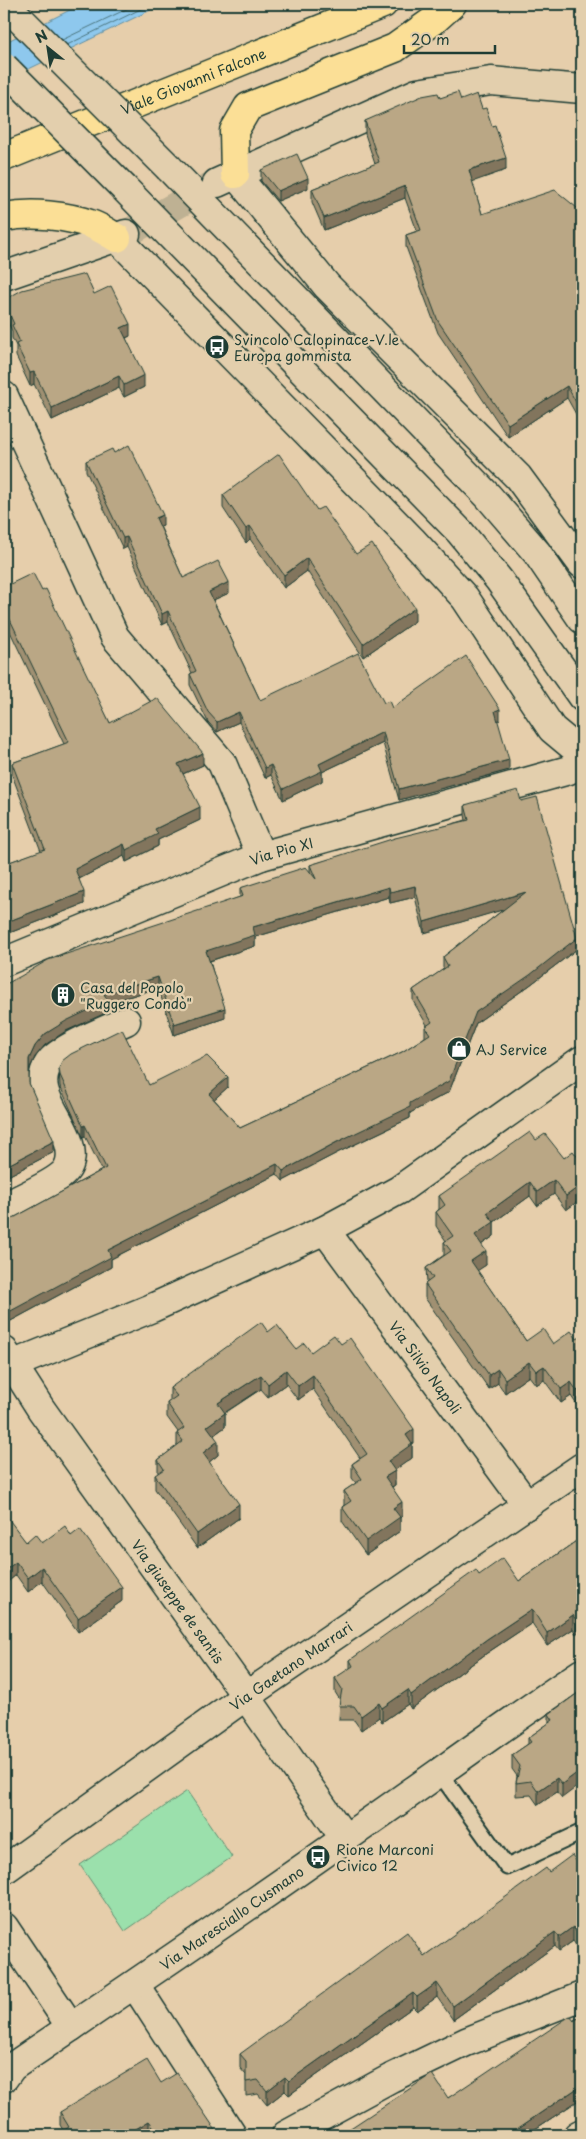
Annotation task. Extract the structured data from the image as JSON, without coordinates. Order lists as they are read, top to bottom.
{
  "streets": {
    "main road": ["Viale Giovanni Falcone"],
    "street": [
      "Via Pio XI",
      "Via Silvio Napoli",
      "Via giuseppe de santis",
      "Via Gaetano Marrari",
      "Via Maresciallo Cusmano"
    ]
  },
  "crossings": [
    ["Via Silvio Napoli", "Via Gaetano Marrari"],
    ["Via giuseppe de santis", "Via Gaetano Marrari"],
    ["Via giuseppe de santis", "Via Maresciallo Cusmano"]
  ],
  "places": {
    "bus stop": ["Svincolo Calopinace-V.le Europa gommista", "Rione Marconi Civico 12"],
    "building": ["Casa del Popolo \"Ruggero Condò\""],
    "shop": ["AJ Service"]
  },
  "scale_bar": "20 m",
  "north": "top left"
}
